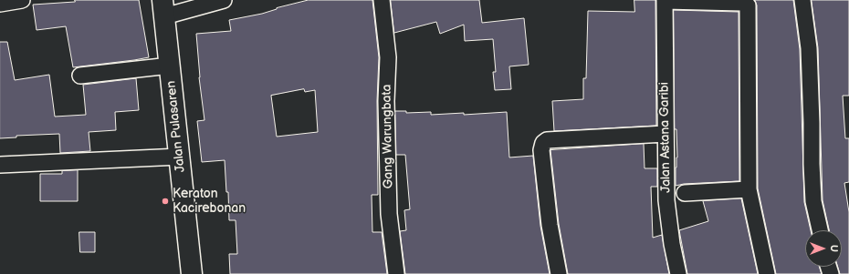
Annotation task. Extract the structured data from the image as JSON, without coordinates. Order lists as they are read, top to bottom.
{
  "streets": {
    "main road": ["Jalan Pulasaren"],
    "street": ["Gang Warungbata", "Jalan Astana Garibi"]
  },
  "places": ["Keraton Kacirebonan"],
  "north": "right"
}
